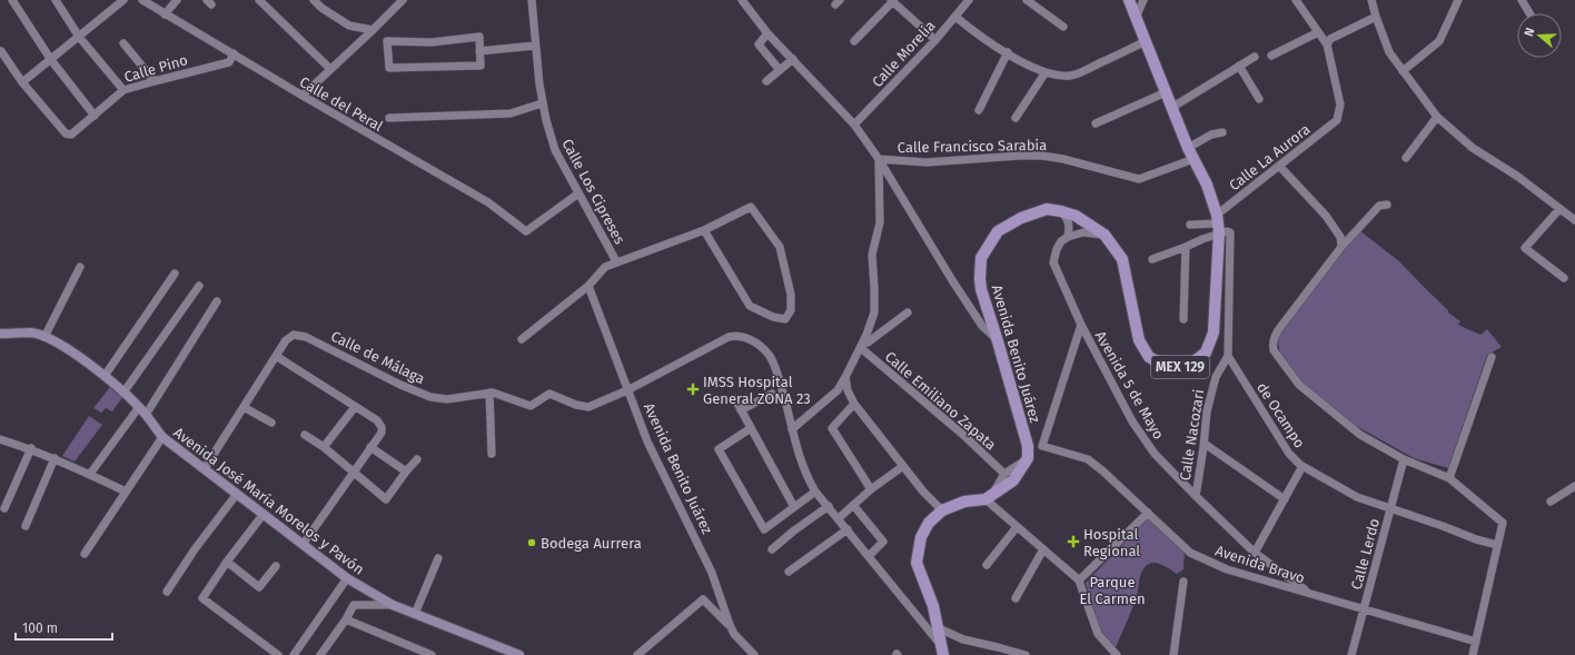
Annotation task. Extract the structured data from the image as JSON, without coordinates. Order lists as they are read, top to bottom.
{
  "streets": {
    "main road": ["Avenida Benito Juárez", "MEX 129", "Avenida José María Morelos y Pavón"],
    "street": [
      "Calle Morelia",
      "Calle Pino",
      "Calle del Peral",
      "Calle Francisco Sarabia",
      "Calle La Aurora",
      "Calle Los Cipreses",
      "Calle de Málaga",
      "Avenida 5 de Mayo",
      "Calle Emiliano Zapata",
      "de Ocampo",
      "Calle Nacozari",
      "Calle Lerdo",
      "Avenida Bravo"
    ]
  },
  "crossings": [
    ["Calle Pino", "Calle del Peral"],
    ["Calle del Peral", "Calle Los Cipreses"],
    ["Calle Francisco Sarabia", "Avenida Benito Juárez"],
    ["Calle La Aurora", "Avenida Benito Juárez"],
    ["Avenida Benito Juárez", "Calle de Málaga"],
    ["Avenida 5 de Mayo", "Calle Nacozari"],
    ["Avenida 5 de Mayo", "Avenida Bravo"],
    ["de Ocampo", "Calle Nacozari"],
    ["de Ocampo", "Calle Lerdo"],
    ["Calle Lerdo", "Avenida Bravo"]
  ],
  "parks": ["Parque El Carmen"],
  "places": {
    "health": ["IMSS Hospital General ZONA 23", "Hospital Regional"],
    "other": ["Bodega Aurrera"]
  },
  "scale_bar": "100 m",
  "north": "left"
}
